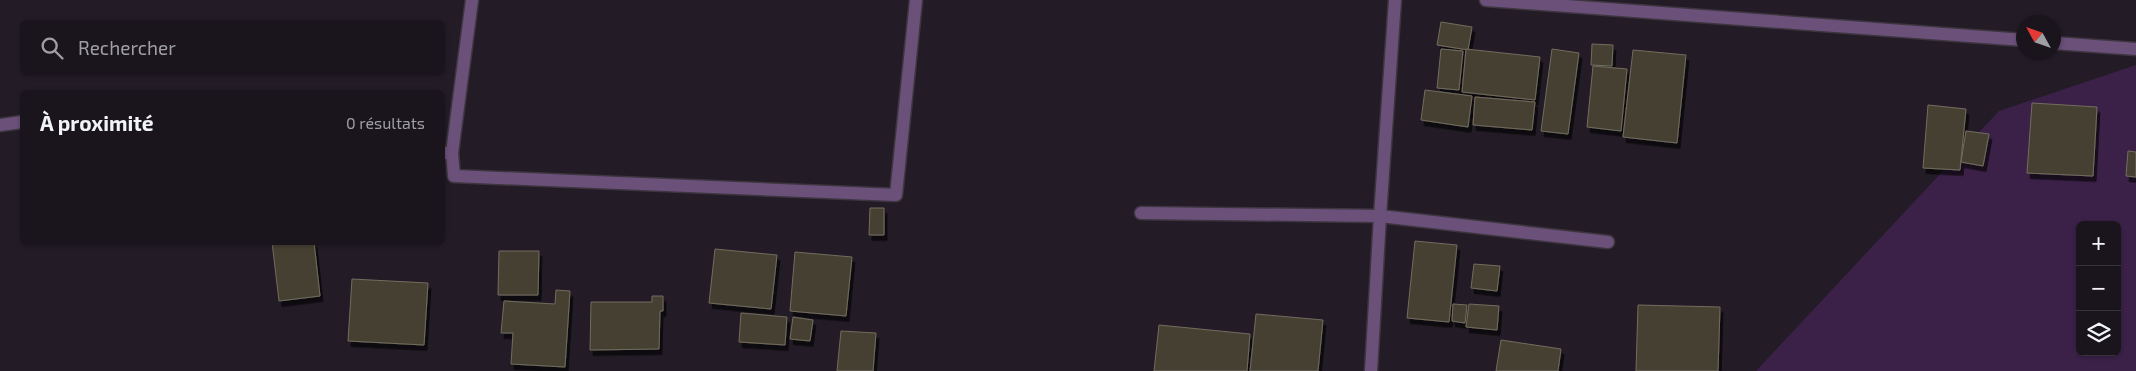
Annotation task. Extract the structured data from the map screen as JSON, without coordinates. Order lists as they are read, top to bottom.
{
  "north": "top left",
  "page": {
    "search": "Rechercher",
    "heading": ["À proximité", "0 résultats"],
    "map_buttons": ["+", "−"]
  }
}
